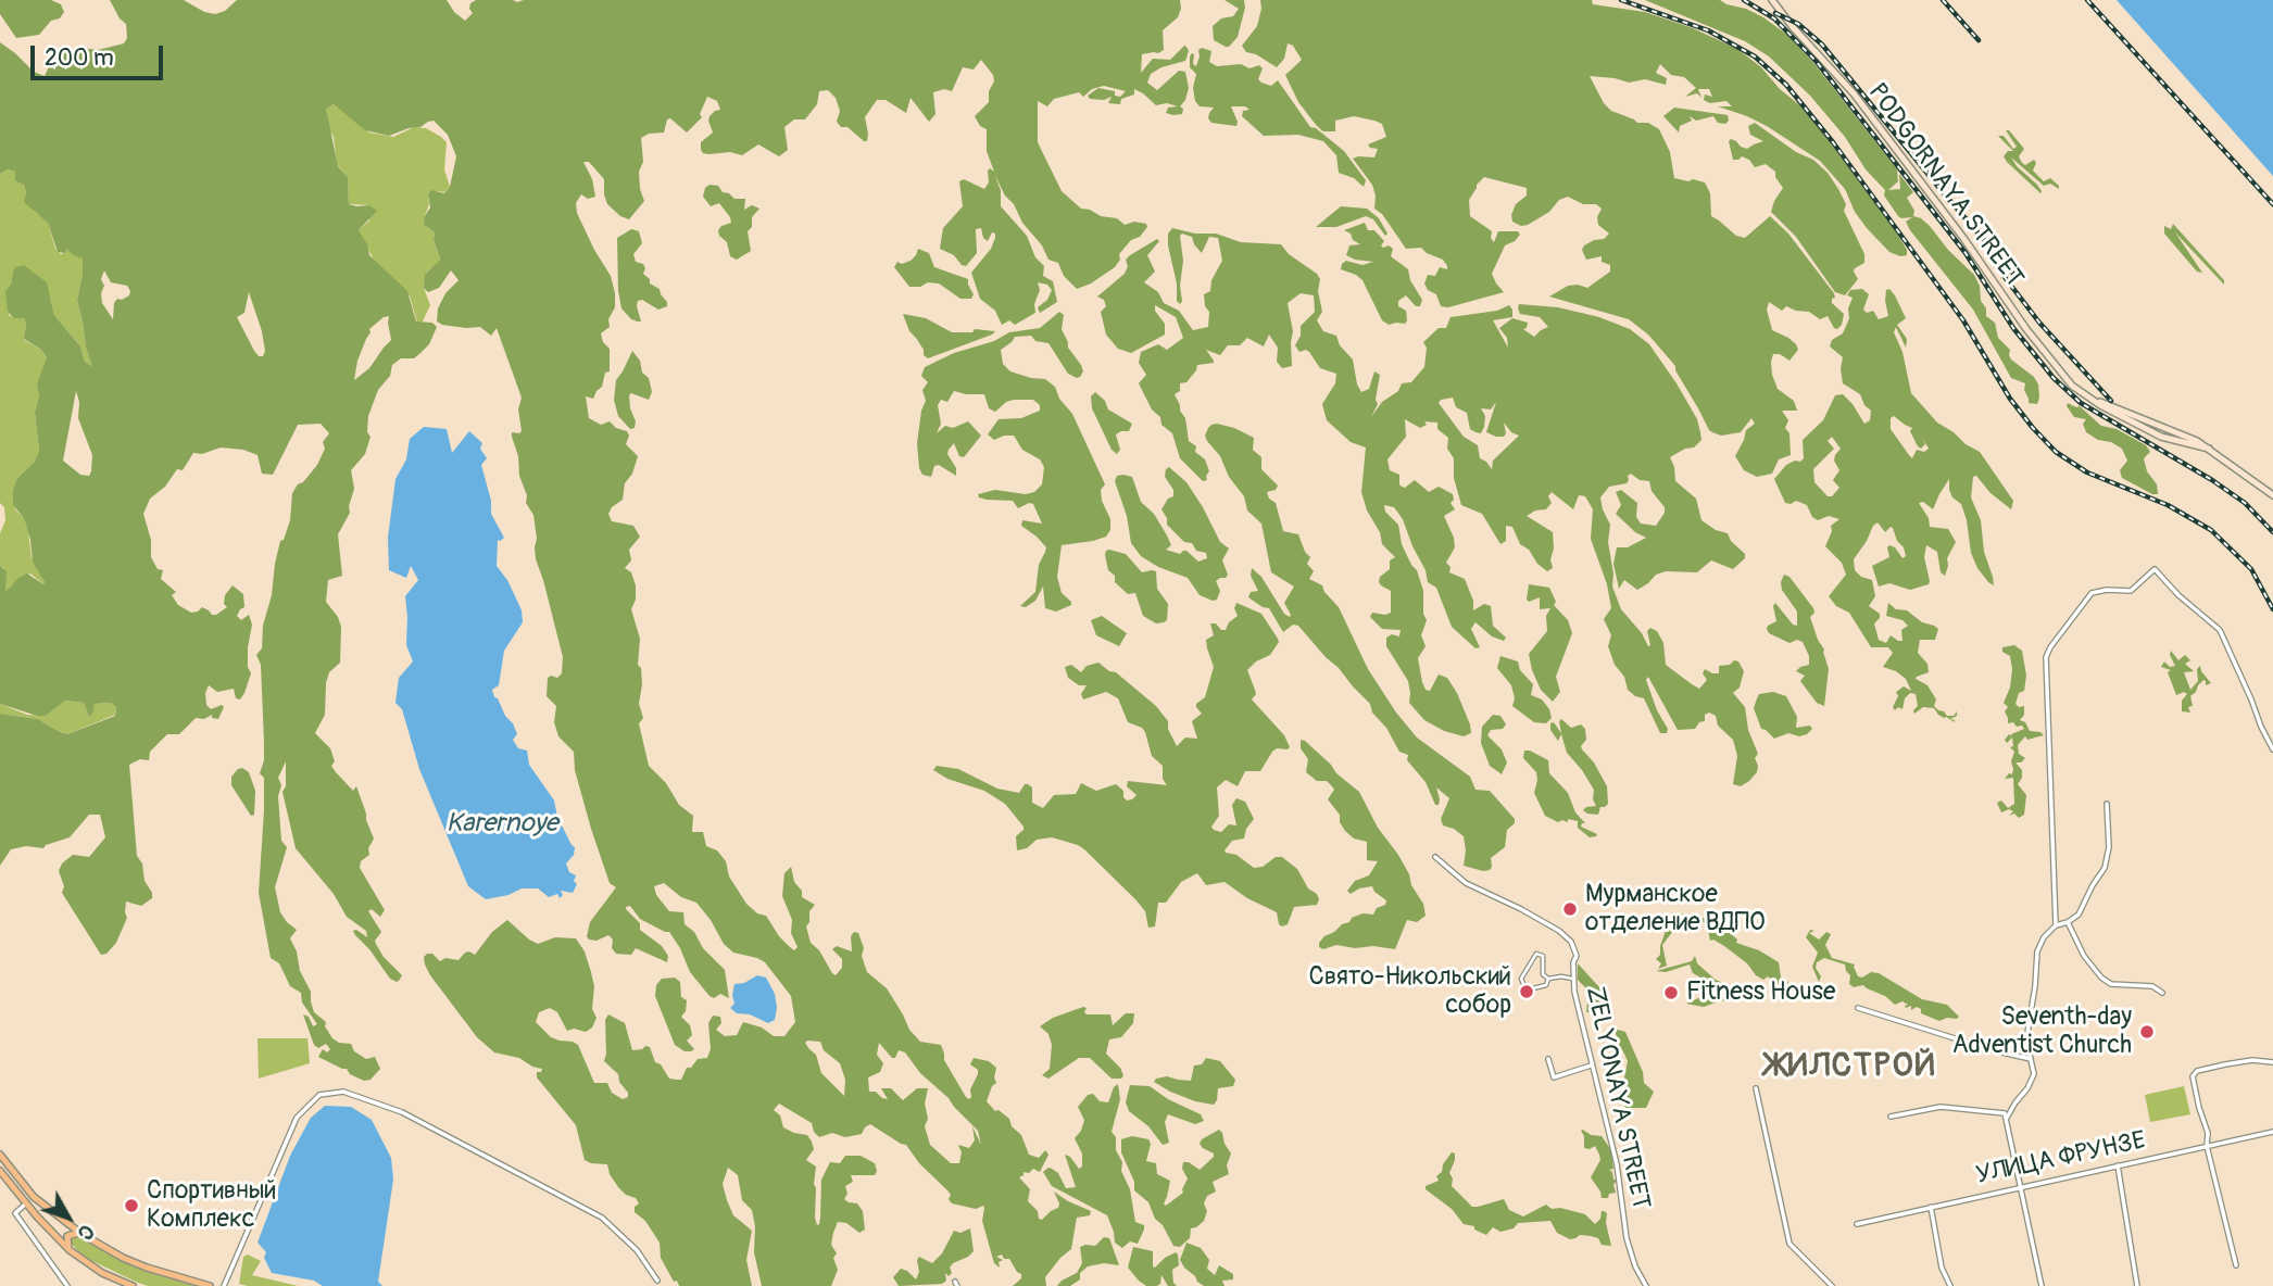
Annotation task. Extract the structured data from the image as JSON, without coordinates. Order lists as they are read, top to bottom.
{
  "streets": {
    "main road": ["PODGORNAYA STREET"],
    "street": ["ZELYONAYA STREET", "УЛИЦА ФРУНЗЕ"]
  },
  "districts": ["ЖИЛСТРОЙ"],
  "water": ["Karernoye"],
  "places": [
    "Мурманское отделение ВДПО",
    "Свято-Никольский собор",
    "Fitness House",
    "Seventh-day Adventist Church",
    "Спортивный Комплекс"
  ],
  "scale_bar": "200 m",
  "north": "bottom right"
}
